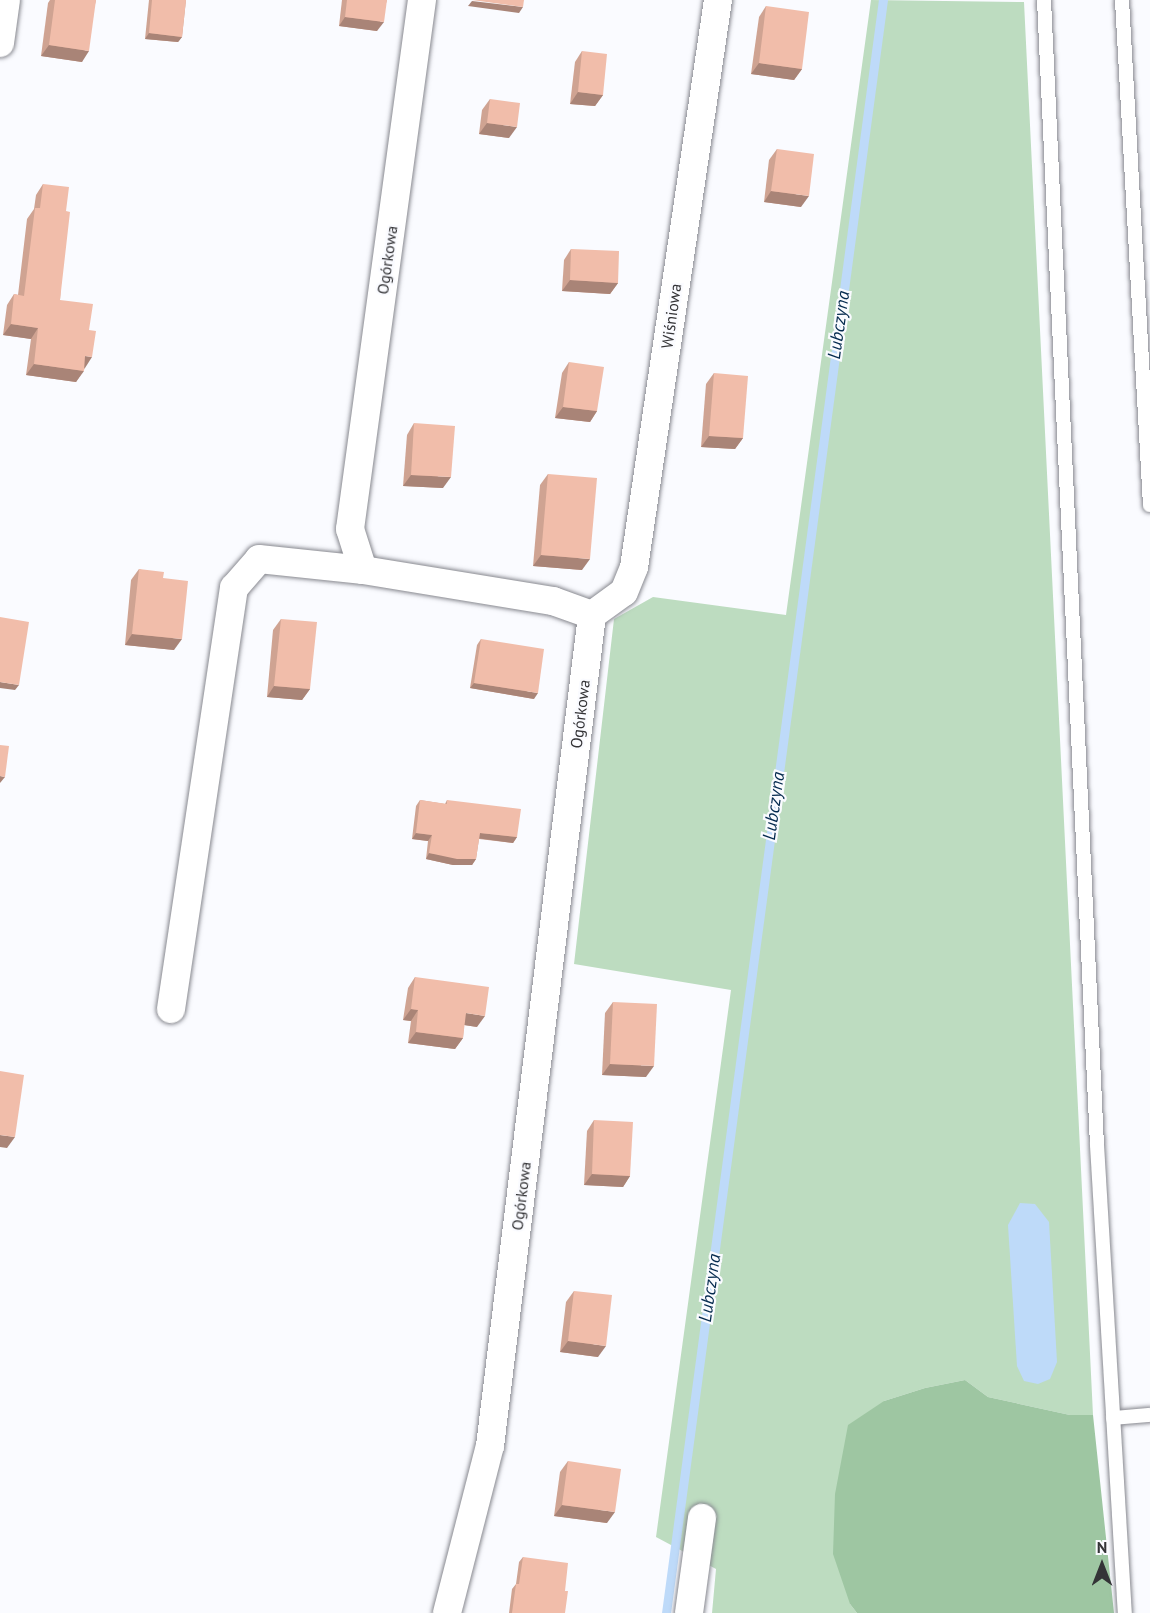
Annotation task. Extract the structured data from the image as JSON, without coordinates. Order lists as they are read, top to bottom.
{
  "streets": {
    "street": ["Ogórkowa", "Wiśniowa"]
  },
  "crossings": [
    ["Ogórkowa", "Wiśniowa"]
  ],
  "water": ["Lubczyna"],
  "north": "top"
}
